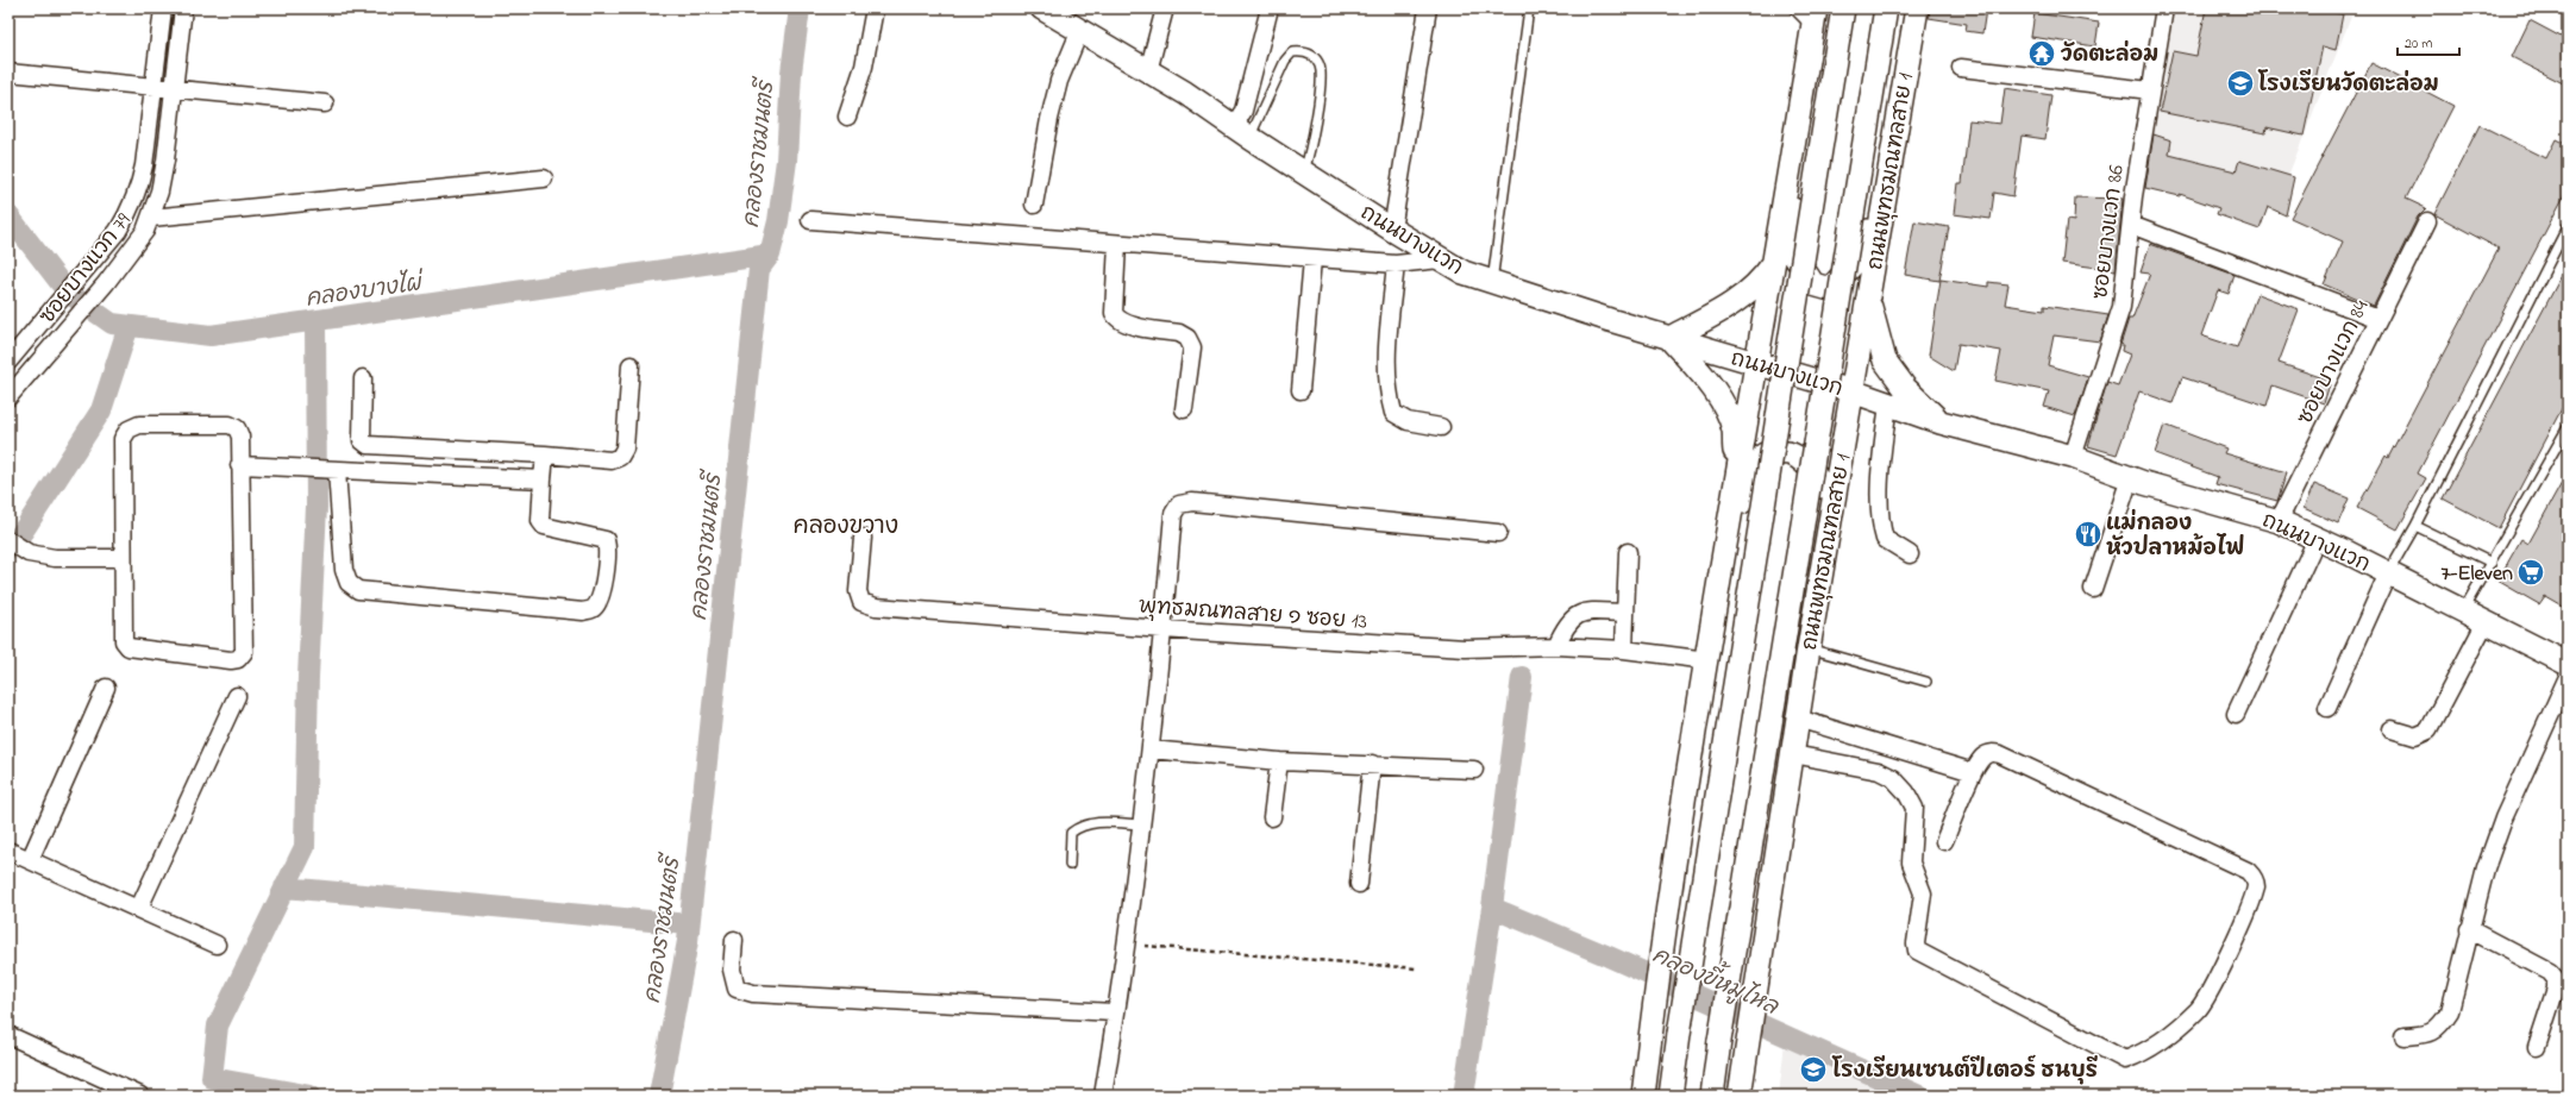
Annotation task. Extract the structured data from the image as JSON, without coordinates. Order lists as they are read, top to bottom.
{
  "streets": {
    "main road": ["ถนนพุทธมณฑลสาย 1", "ถนนบางแวก"],
    "street": [
      "ซอยบางแวก 86",
      "ซอยบางแวก 79",
      "ซอยบางแวก 84",
      "พุทธมณฑลสาย ๑ ซอย 13"
    ]
  },
  "crossings": [
    ["ถนนพุทธมณฑลสาย 1", "ถนนบางแวก"],
    ["ซอยบางแวก 86", "ถนนบางแวก"],
    ["ถนนบางแวก", "ซอยบางแวก 84"]
  ],
  "districts": ["คลองขวาง"],
  "water": ["คลองราชมนตรี", "คลองบางไผ่", "คลองขี้หมูไหล"],
  "places": {
    "temple": ["วัดตะล่อม"],
    "school or university": ["โรงเรียนวัดตะล่อม", "โรงเรียนเซนต์ปีเตอร์ ธนบุรี"],
    "restaurant": ["แม่กลอง หัวปลาหม้อไฟ"],
    "supermarket": ["7-Eleven"]
  },
  "scale_bar": "20 m"
}
